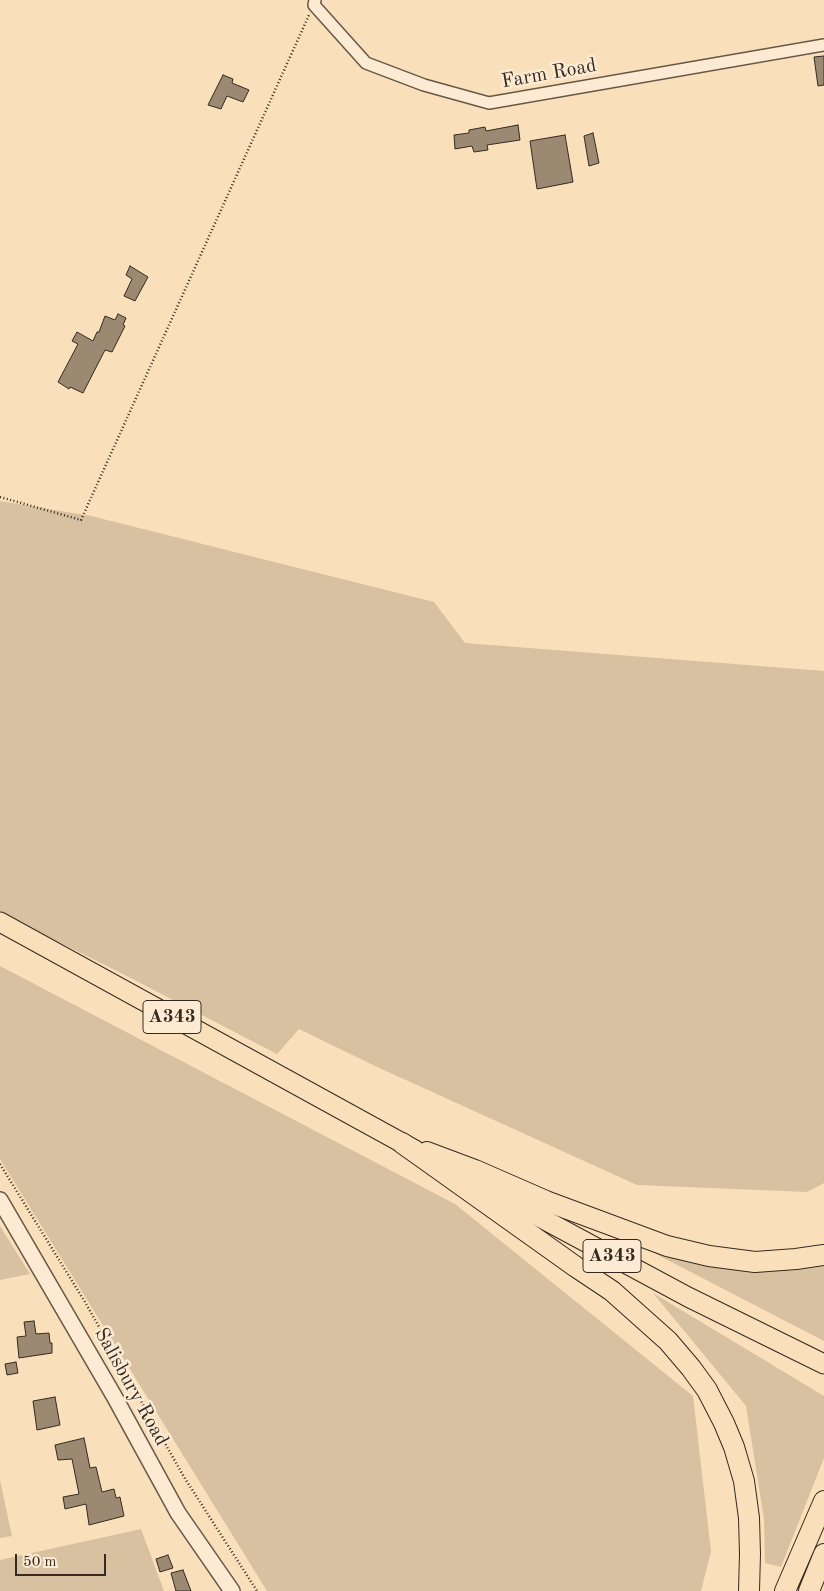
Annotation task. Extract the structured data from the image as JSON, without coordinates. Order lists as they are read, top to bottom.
{
  "streets": {
    "main road": ["A343"],
    "street": ["Farm Road", "Salisbury Road"]
  },
  "scale_bar": "50 m"
}
